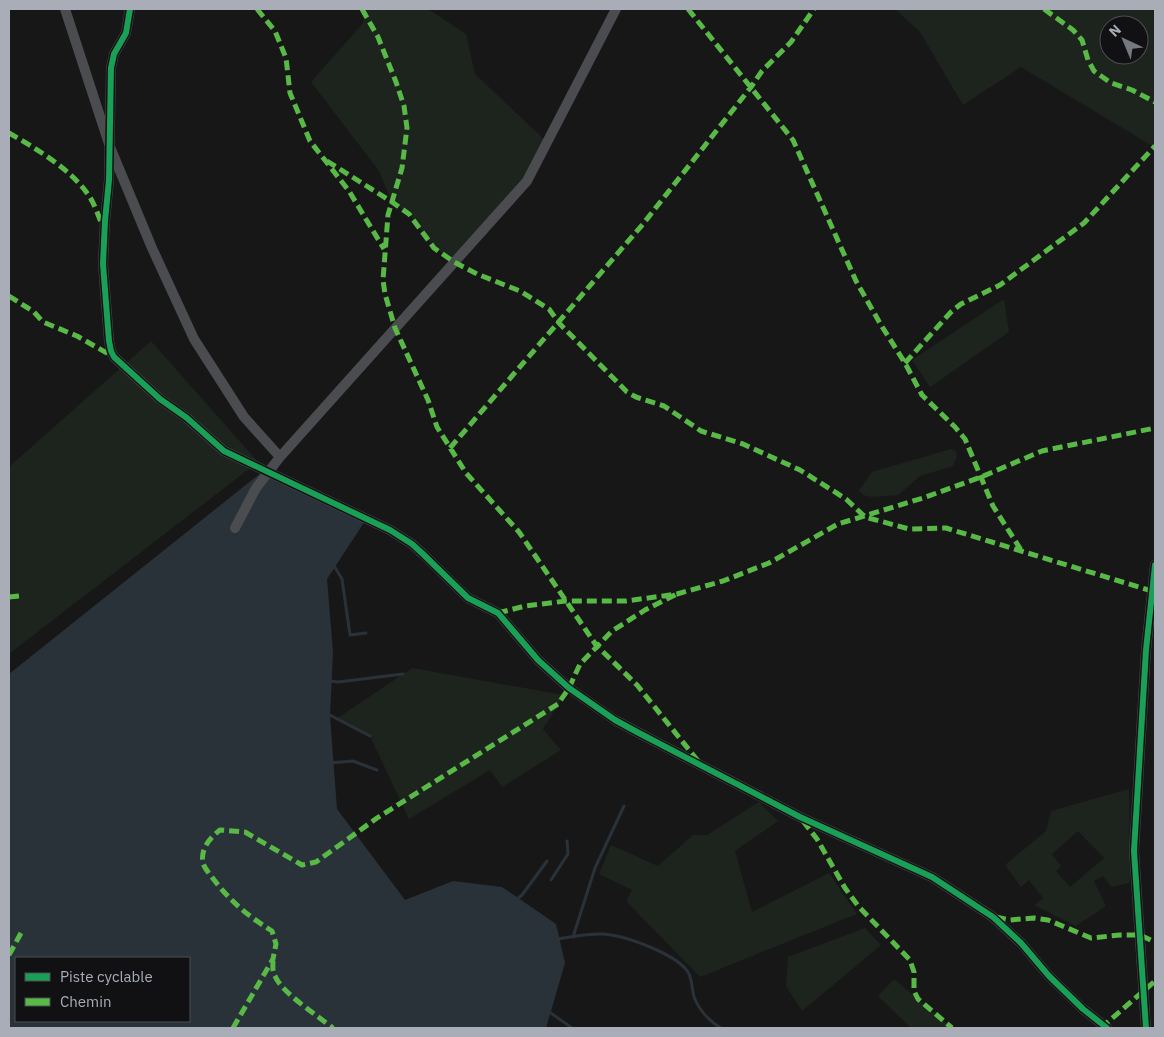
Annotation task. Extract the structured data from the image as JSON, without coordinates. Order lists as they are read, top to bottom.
{
  "legend": ["Piste cyclable", "Chemin"],
  "north": "top left"
}
